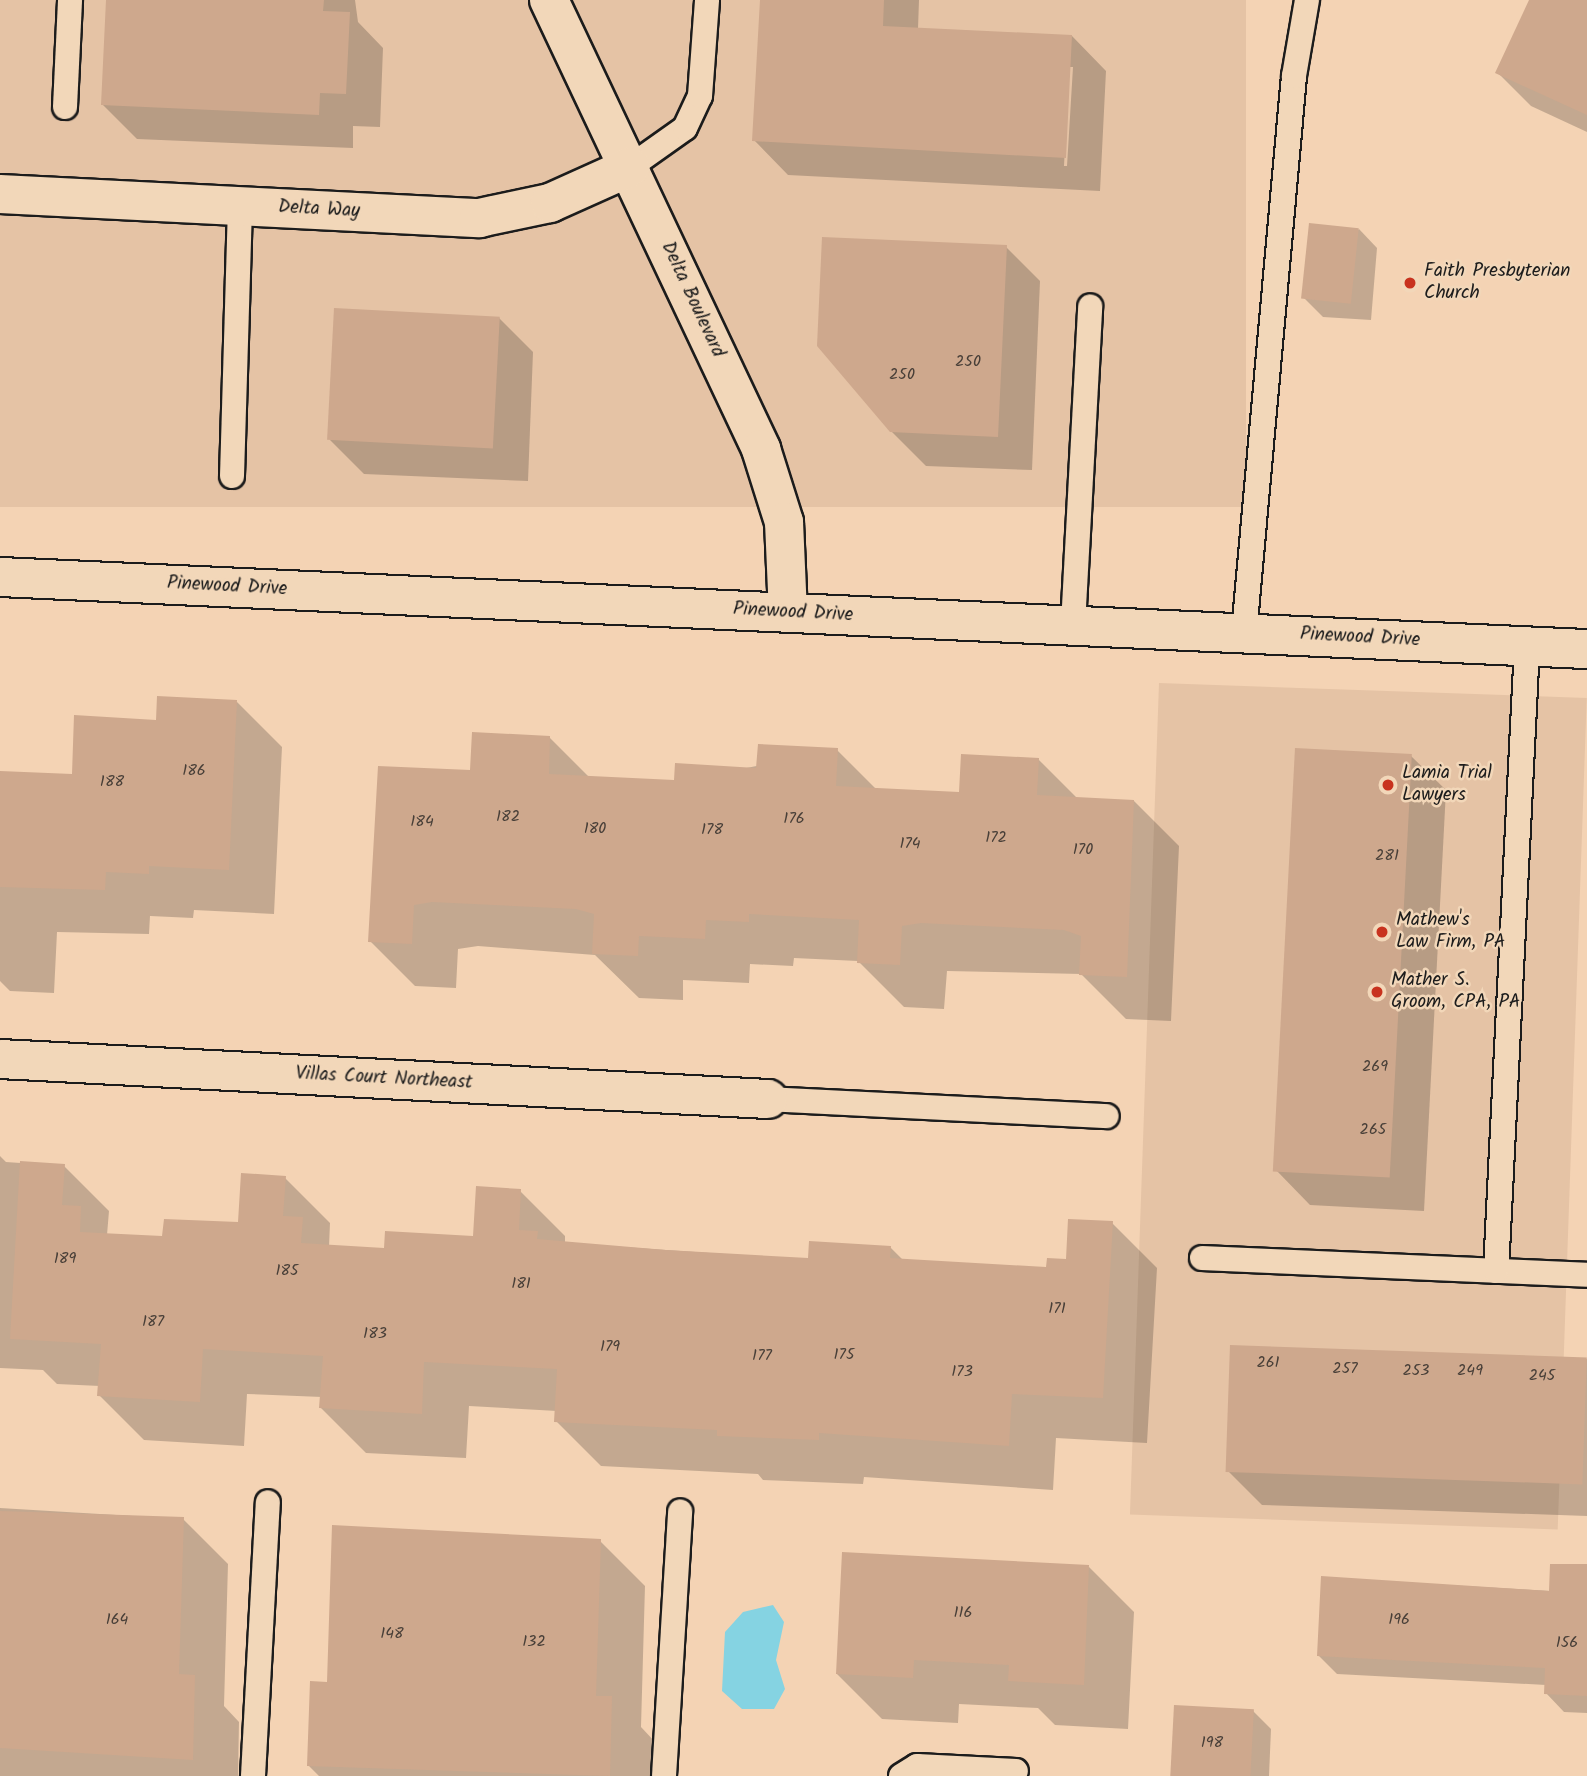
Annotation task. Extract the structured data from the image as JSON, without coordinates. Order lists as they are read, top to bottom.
{
  "streets": {
    "street": [
      "Delta Way",
      "Delta Boulevard",
      "Pinewood Drive",
      "Villas Court Northeast"
    ]
  },
  "crossings": [
    ["Delta Way", "Delta Boulevard"],
    ["Delta Boulevard", "Pinewood Drive"]
  ],
  "places": [
    "Faith Presbyterian Church",
    "Lamia Trial Lawyers",
    "Mathew's Law Firm, PA",
    "Mather S. Groom, CPA, PA"
  ],
  "house_numbers": [
    "250",
    "250",
    "186",
    "188",
    "182",
    "176",
    "184",
    "180",
    "178",
    "172",
    "174",
    "170",
    "281",
    "269",
    "265",
    "189",
    "185",
    "181",
    "171",
    "187",
    "183",
    "179",
    "175",
    "177",
    "261",
    "257",
    "253",
    "249",
    "173",
    "245",
    "116",
    "164",
    "196",
    "148",
    "132",
    "156",
    "198"
  ]
}
